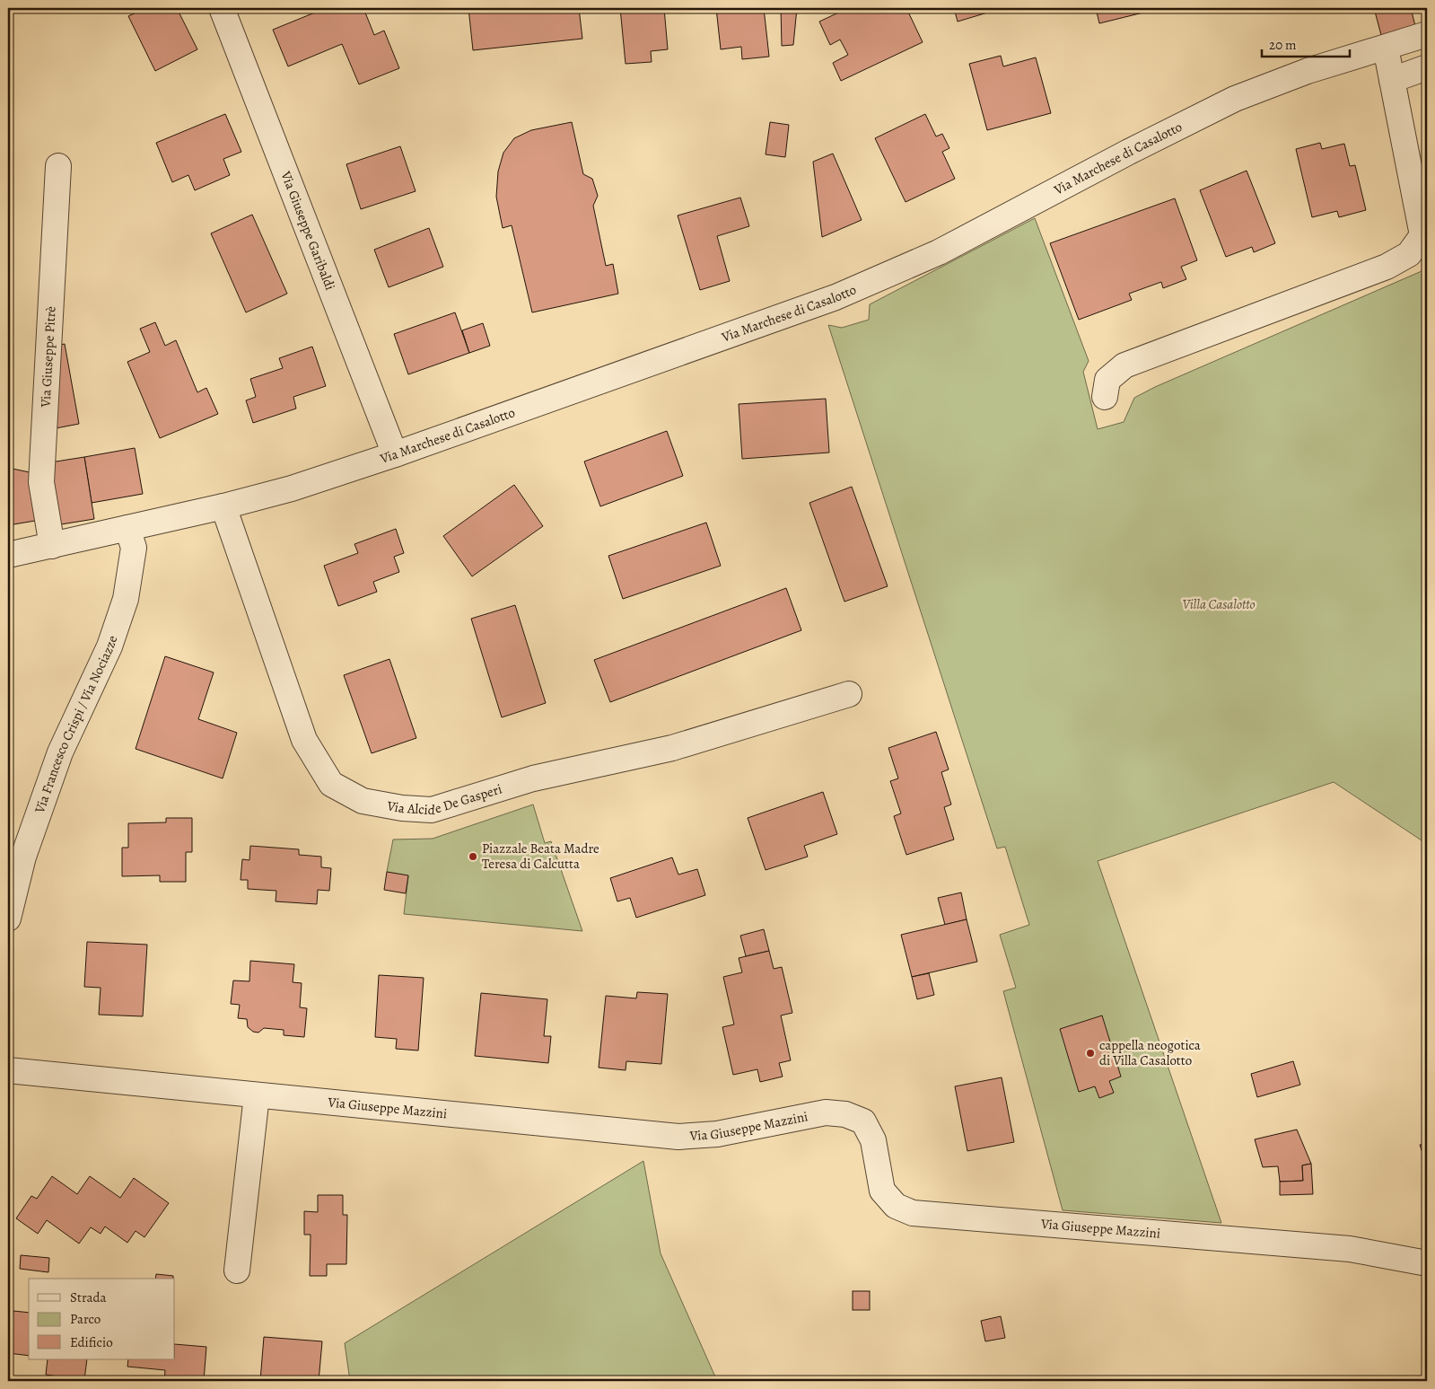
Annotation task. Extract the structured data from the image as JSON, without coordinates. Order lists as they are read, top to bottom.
{
  "streets": {
    "street": [
      "Via Marchese di Casalotto",
      "Via Giuseppe Garibaldi",
      "Via Giuseppe Pitrè",
      "Via Francesco Crispi / Via Nociazze",
      "Via Alcide De Gasperi",
      "Via Giuseppe Mazzini"
    ]
  },
  "crossings": [
    ["Via Marchese di Casalotto", "Via Giuseppe Garibaldi"],
    ["Via Marchese di Casalotto", "Via Giuseppe Pitrè"],
    ["Via Marchese di Casalotto", "Via Francesco Crispi / Via Nociazze"],
    ["Via Marchese di Casalotto", "Via Alcide De Gasperi"]
  ],
  "parks": ["Villa Casalotto"],
  "places": ["Piazzale Beata Madre Teresa di Calcutta", "cappella neogotica di Villa Casalotto"],
  "legend": ["Strada", "Parco", "Edificio"],
  "scale_bar": "20 m"
}
